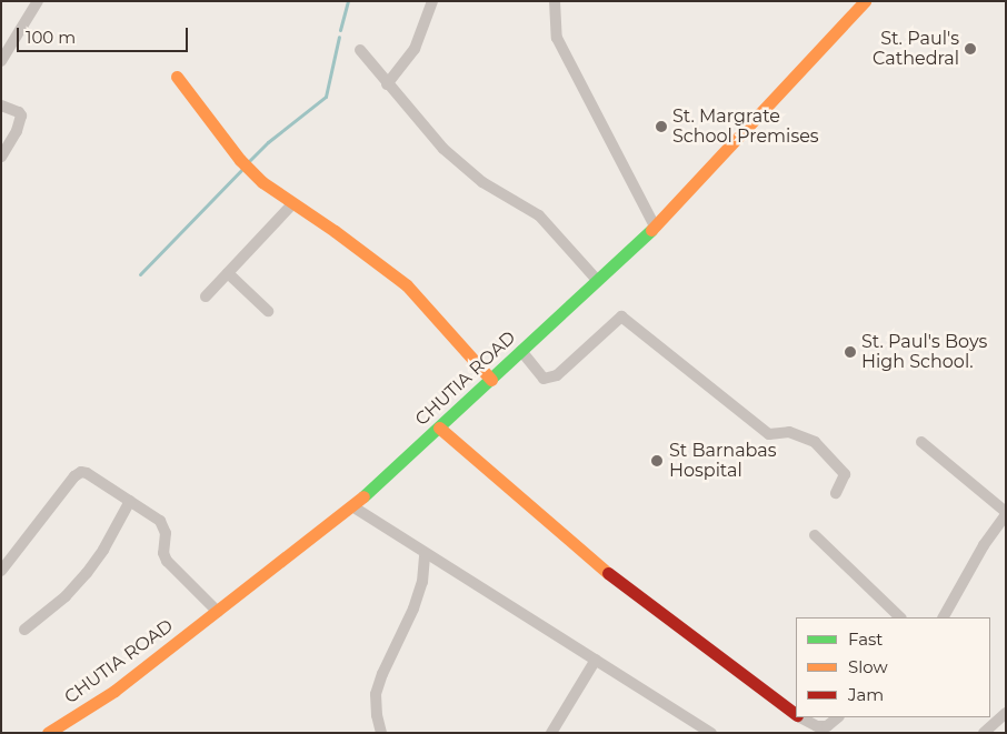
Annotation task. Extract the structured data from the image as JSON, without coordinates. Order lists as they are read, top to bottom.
{
  "streets": {
    "street": ["CHUTIA ROAD"]
  },
  "places": [
    "St. Paul's Cathedral",
    "St. Margrate School Premises",
    "St. Paul's Boys High School.",
    "St Barnabas Hospital"
  ],
  "legend": ["Fast", "Slow", "Jam"],
  "scale_bar": "100 m"
}
